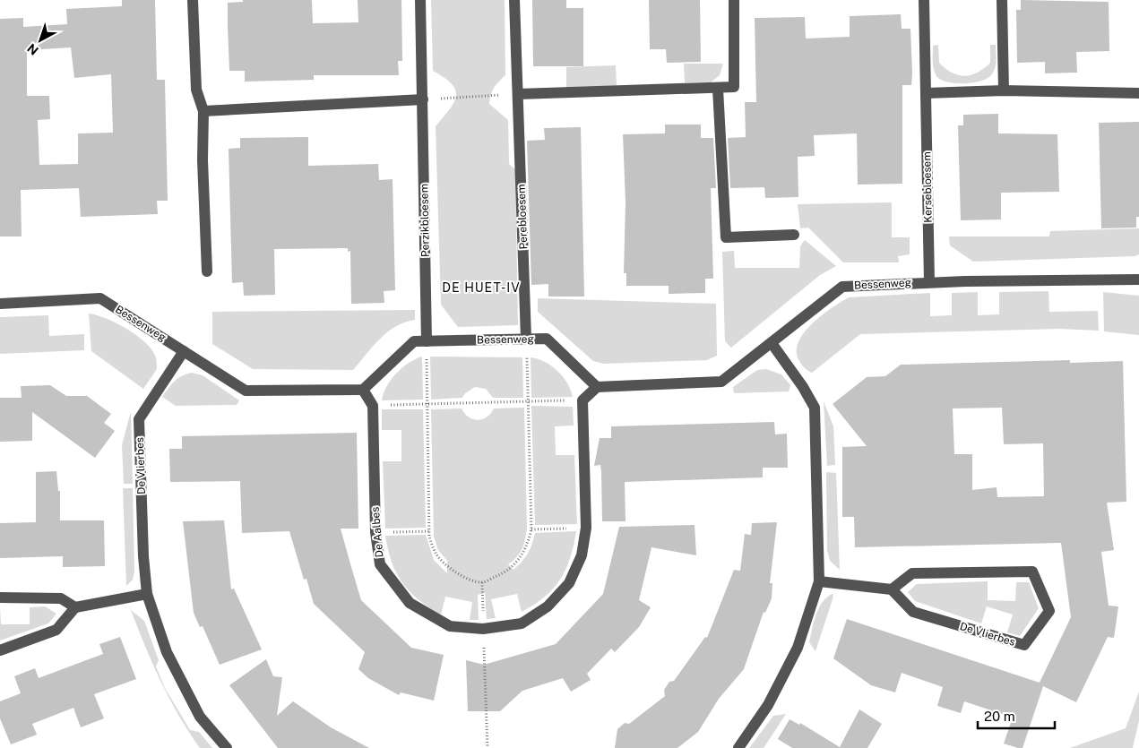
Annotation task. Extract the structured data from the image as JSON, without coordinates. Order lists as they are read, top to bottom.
{
  "streets": {
    "street": [
      "Kersebloesem",
      "Perebloesem",
      "Perzikbloesem",
      "Bessenweg",
      "De Vlierbes",
      "De Aalbes"
    ]
  },
  "crossings": [
    ["Kersebloesem", "Bessenweg"],
    ["Perebloesem", "Bessenweg"],
    ["Perzikbloesem", "Bessenweg"],
    ["Bessenweg", "De Vlierbes"]
  ],
  "districts": ["DE HUET-IV"],
  "scale_bar": "20 m",
  "north": "bottom left"
}
